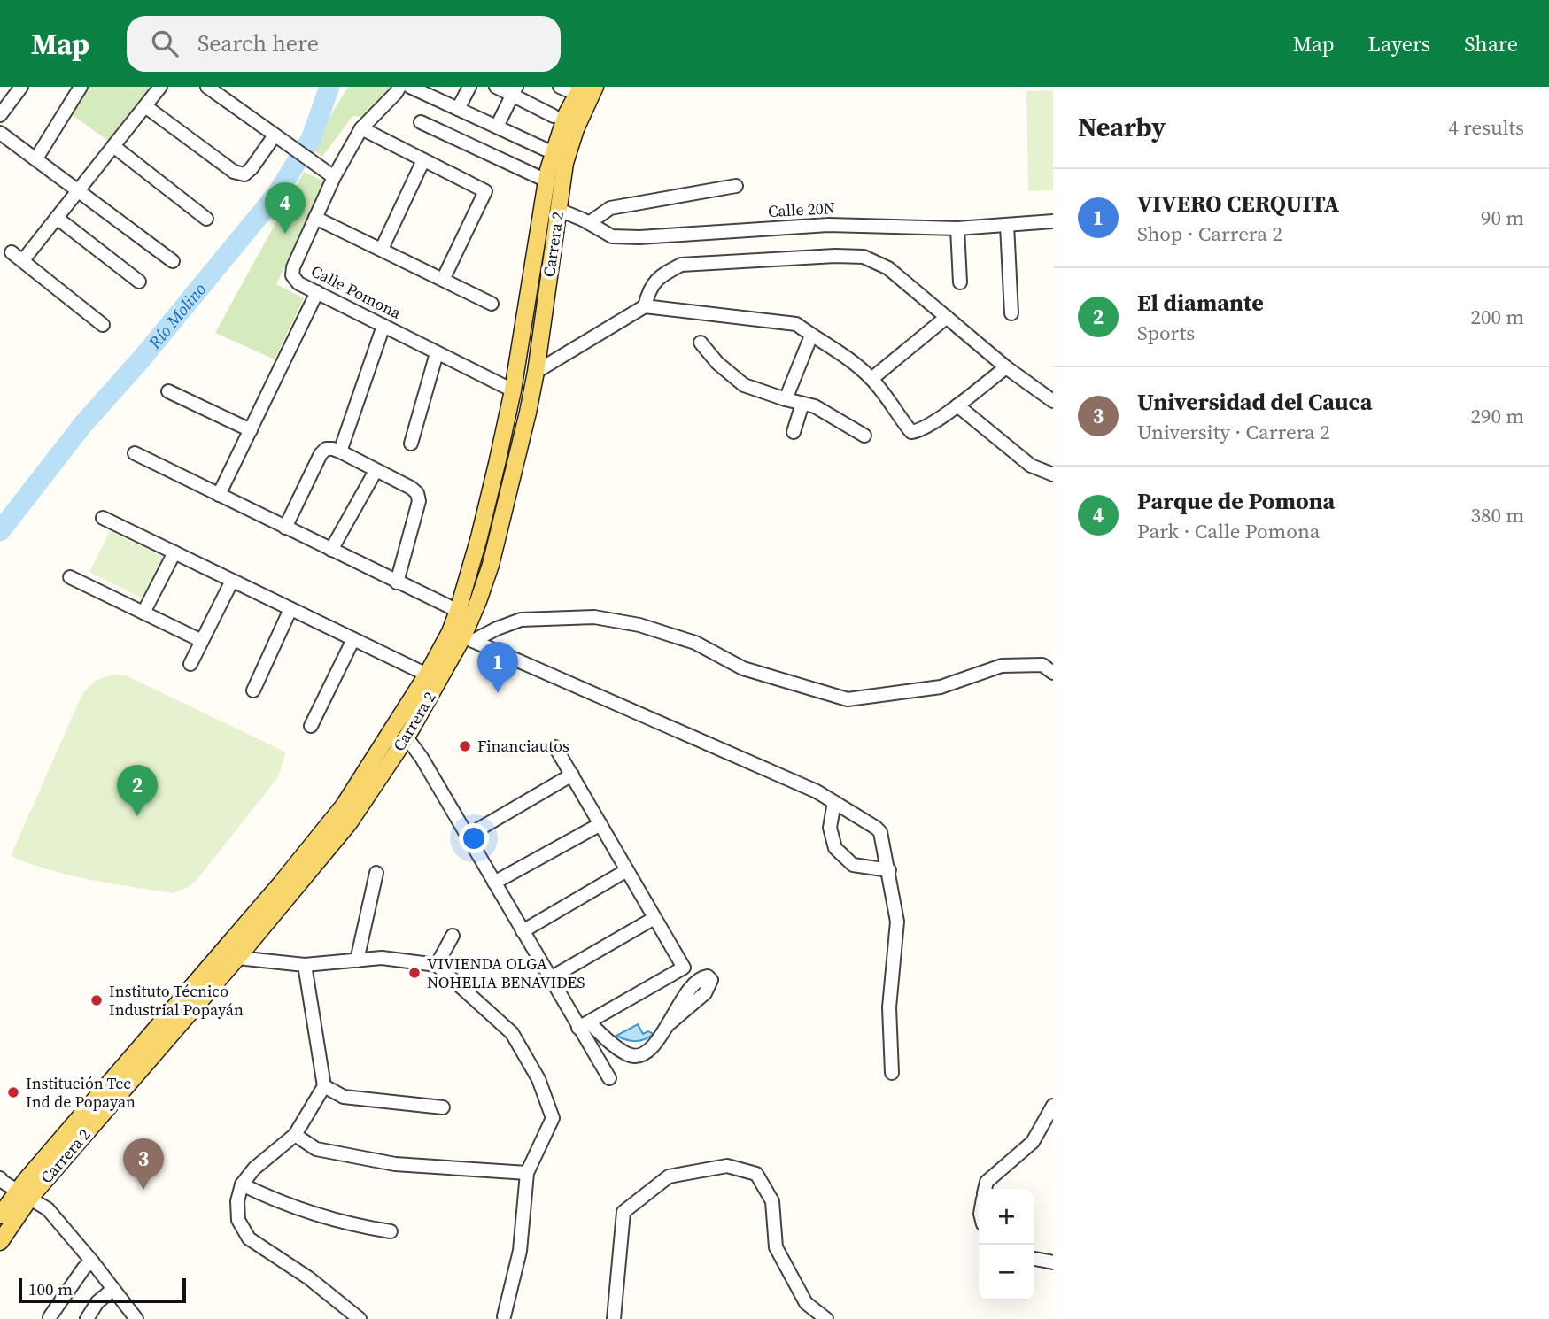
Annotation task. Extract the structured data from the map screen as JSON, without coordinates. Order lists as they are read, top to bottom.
{
  "streets": {
    "main road": ["Carrera 2"],
    "street": ["Calle 20N", "Calle Pomona"]
  },
  "crossings": [
    ["Calle 20N", "Carrera 2"],
    ["Carrera 2", "Calle Pomona"]
  ],
  "water": ["Río Molino"],
  "places": [
    "Financiautos",
    "VIVIENDA OLGA NOHELIA BENAVIDES",
    "Instituto Técnico Industrial Popayán",
    "Institución Tec Ind de Popayan"
  ],
  "scale_bar": "100 m",
  "page": {
    "header": "Map",
    "search": "Search here",
    "nav": ["Map", "Layers", "Share"],
    "heading": ["Nearby", "4 results"],
    "list": [
      {
        "mark": "1",
        "name": "VIVERO CERQUITA",
        "note": "Shop · Carrera 2",
        "value": "90 m"
      },
      {
        "mark": "2",
        "name": "El diamante",
        "note": "Sports",
        "value": "200 m"
      },
      {
        "mark": "3",
        "name": "Universidad del Cauca",
        "note": "University · Carrera 2",
        "value": "290 m"
      },
      {
        "mark": "4",
        "name": "Parque de Pomona",
        "note": "Park · Calle Pomona",
        "value": "380 m"
      }
    ],
    "pins": [
      "4",
      "1",
      "2",
      "3"
    ],
    "map_buttons": ["+", "−"],
    "scale": "100 m"
  }
}
